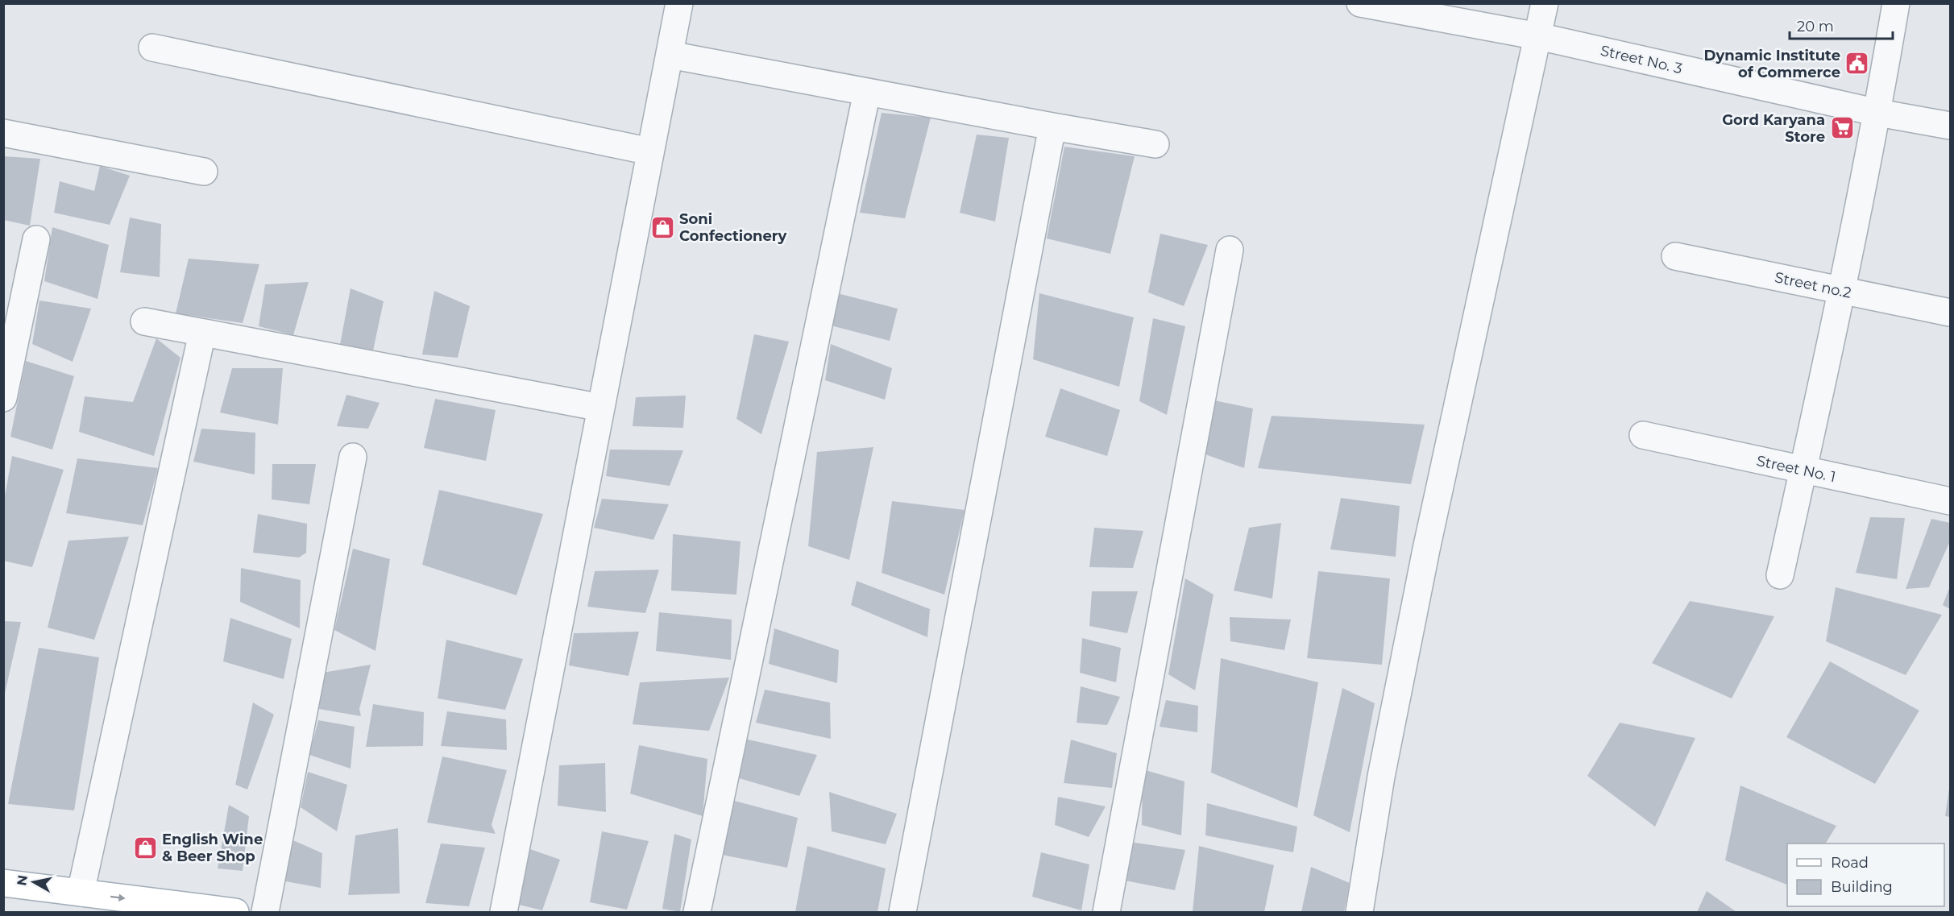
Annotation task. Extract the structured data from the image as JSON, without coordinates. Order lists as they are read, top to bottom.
{
  "streets": {
    "street": ["Street No. 3", "Street no.2", "Street No. 1"]
  },
  "places": {
    "public building": ["Dynamic Institute of Commerce"],
    "supermarket": ["Gord Karyana Store"],
    "shop": ["Soni Confectionery", "English Wine & Beer Shop"]
  },
  "legend": ["Road", "Building"],
  "scale_bar": "20 m",
  "north": "left"
}
